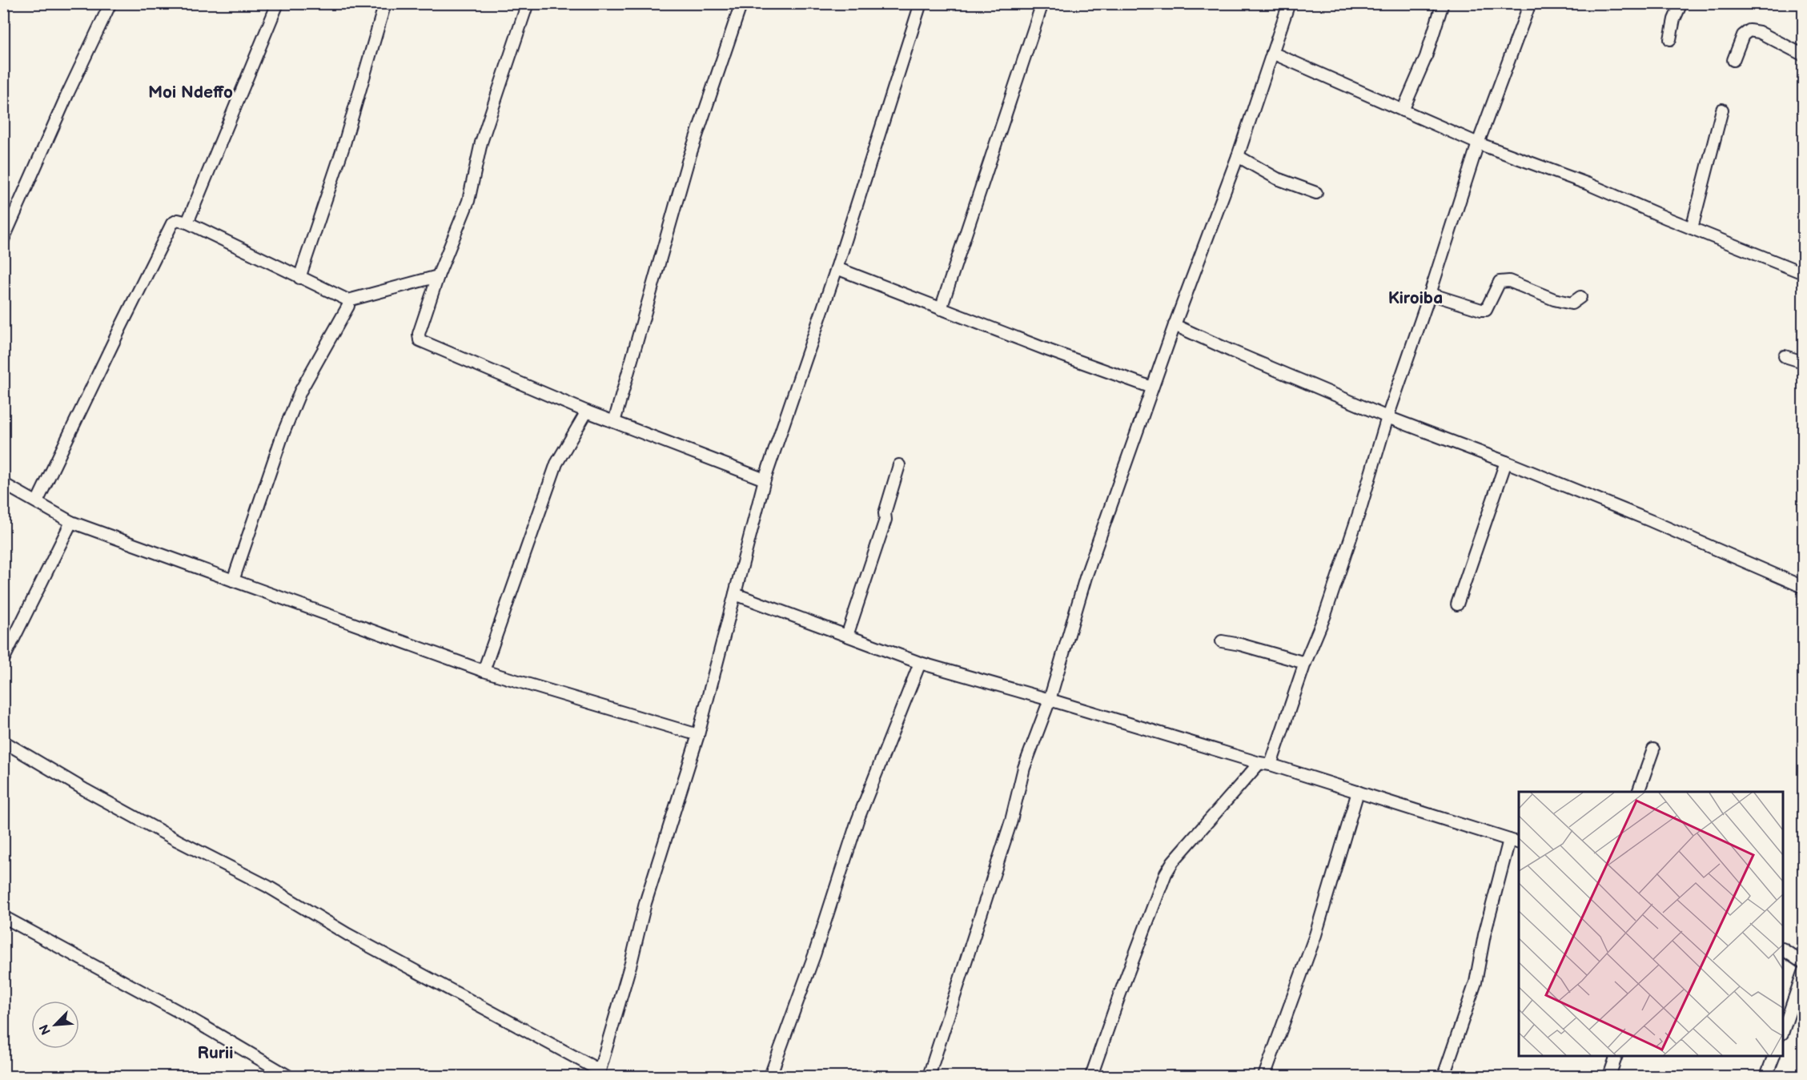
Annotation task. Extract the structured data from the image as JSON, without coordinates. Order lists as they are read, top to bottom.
{
  "districts": ["Moi Ndeffo", "Kiroiba", "Rurii"],
  "north": "bottom left"
}
